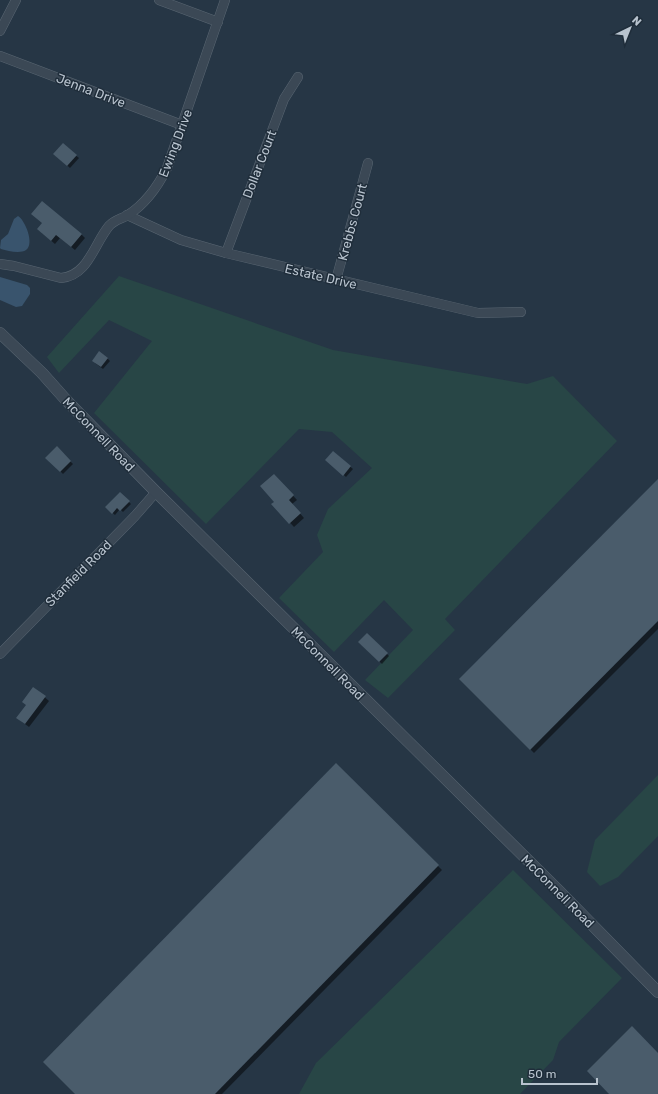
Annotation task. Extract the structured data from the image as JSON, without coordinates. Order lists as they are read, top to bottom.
{
  "streets": {
    "street": [
      "Jenna Drive",
      "Ewing Drive",
      "Dollar Court",
      "Krebbs Court",
      "Estate Drive",
      "McConnell Road",
      "Stanfield Road"
    ]
  },
  "crossings": [
    ["Jenna Drive", "Ewing Drive"],
    ["Ewing Drive", "Estate Drive"],
    ["Dollar Court", "Estate Drive"],
    ["Krebbs Court", "Estate Drive"],
    ["McConnell Road", "Stanfield Road"]
  ],
  "scale_bar": "50 m",
  "north": "top right"
}
